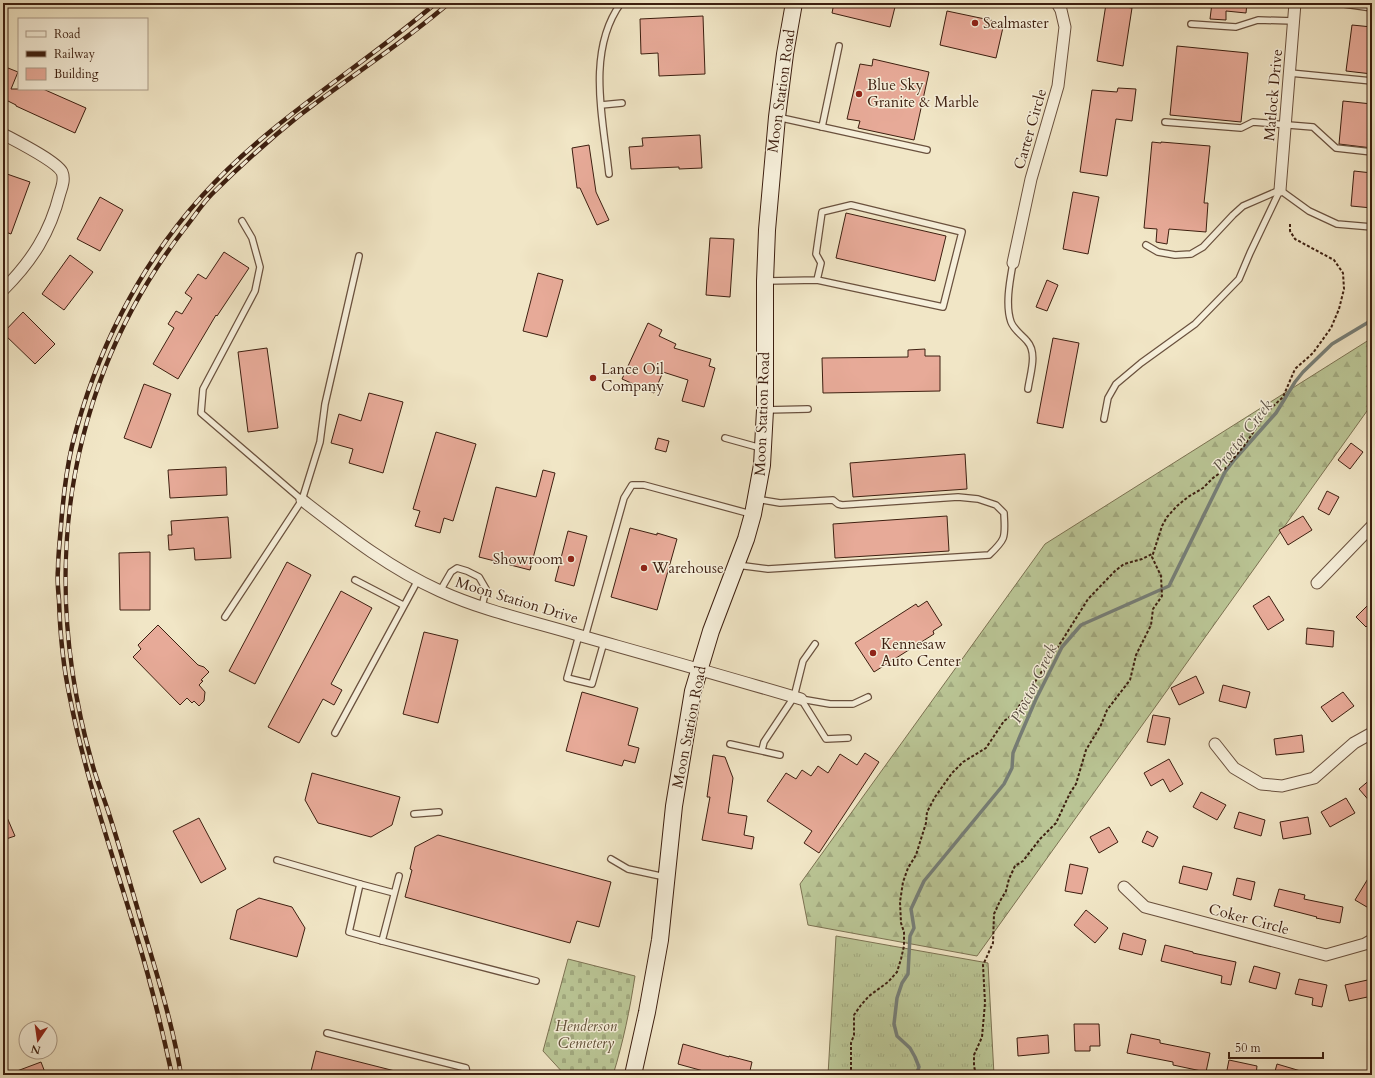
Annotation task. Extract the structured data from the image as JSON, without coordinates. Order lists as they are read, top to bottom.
{
  "streets": {
    "street": [
      "Moon Station Road",
      "Matlock Drive",
      "Carter Circle",
      "Moon Station Drive",
      "Coker Circle"
    ]
  },
  "crossings": [
    ["Moon Station Road", "Moon Station Drive"]
  ],
  "water": ["Proctor Creek"],
  "parks": ["Henderson Cemetery"],
  "places": [
    "Sealmaster",
    "Blue Sky Granite & Marble",
    "Lance Oil Company",
    "Showroom",
    "Warehouse",
    "Kennesaw Auto Center"
  ],
  "legend": ["Road", "Railway", "Building"],
  "scale_bar": "50 m",
  "north": "bottom"
}
